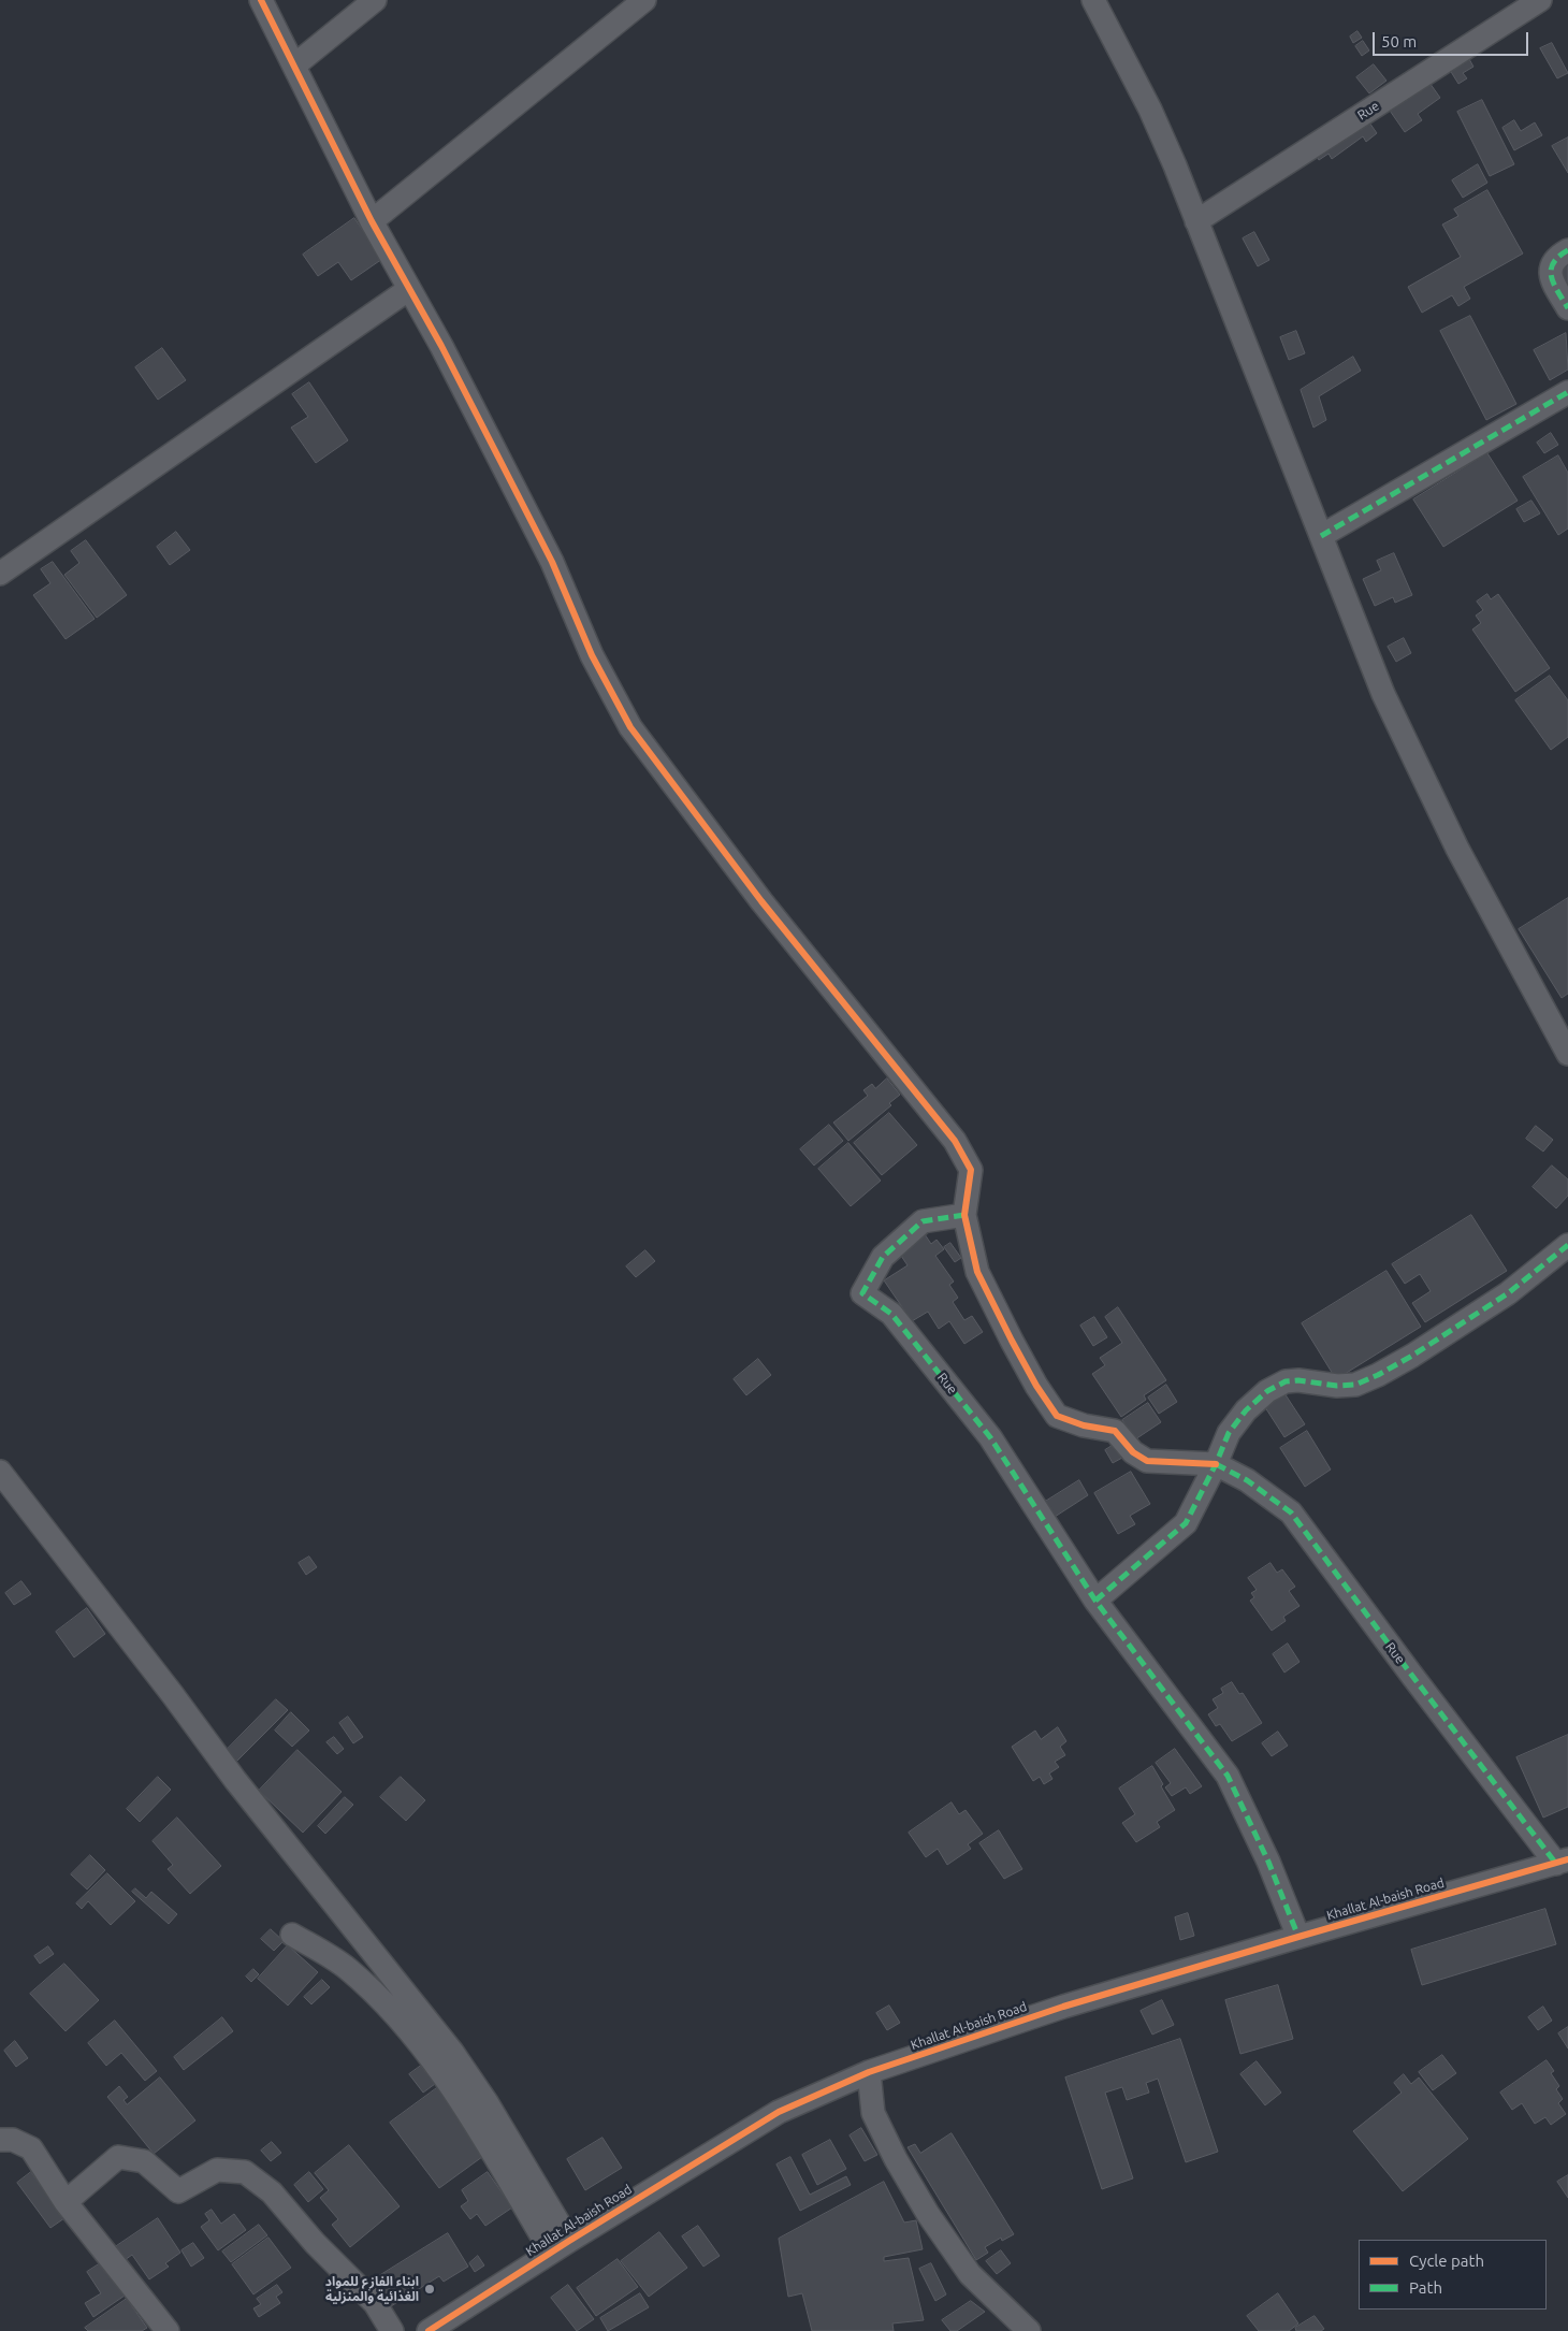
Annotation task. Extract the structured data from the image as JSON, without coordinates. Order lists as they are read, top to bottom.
{
  "streets": {
    "street": ["Rue", "Khallat Al-baish Road"]
  },
  "crossings": [
    ["Rue", "Khallat Al-baish Road"]
  ],
  "places": ["ابناء الفازع للمواد الغذائية والمنزلية"],
  "legend": ["Cycle path", "Path"],
  "scale_bar": "50 m"
}
